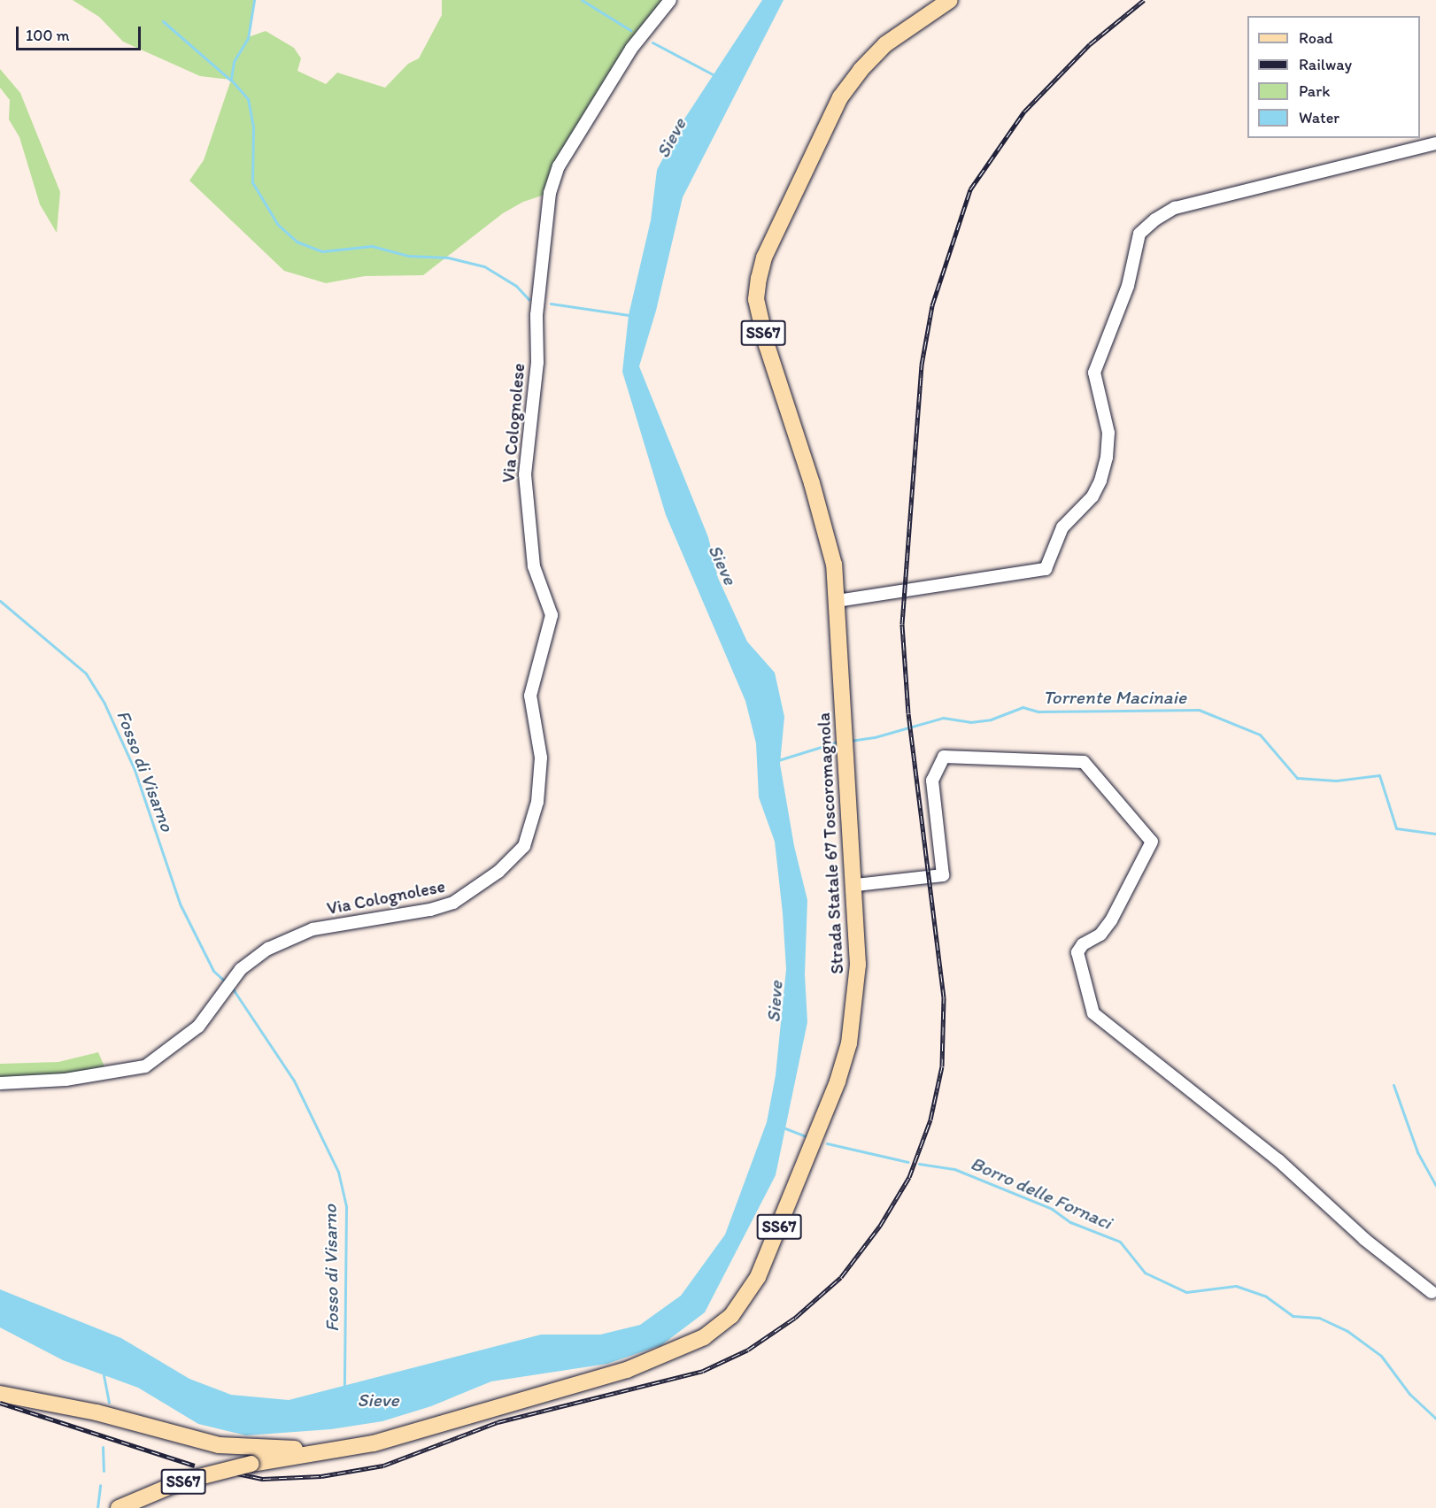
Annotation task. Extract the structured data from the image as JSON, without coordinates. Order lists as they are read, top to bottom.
{
  "streets": {
    "main road": ["SS67", "Strada Statale 67 Toscoromagnola"],
    "street": ["Via Colognolese"]
  },
  "water": [
    "Sieve",
    "Torrente Macinaie",
    "Fosso di Visarno",
    "Borro delle Fornaci"
  ],
  "legend": [
    "Road",
    "Railway",
    "Park",
    "Water"
  ],
  "scale_bar": "100 m"
}
